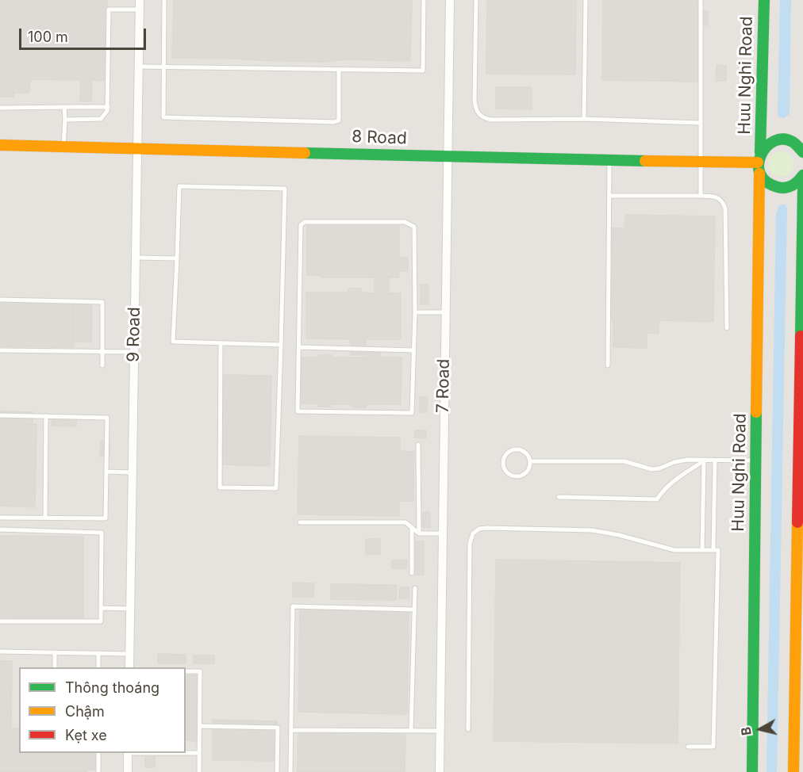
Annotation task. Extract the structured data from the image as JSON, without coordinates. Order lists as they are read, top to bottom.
{
  "streets": {
    "main road": ["Huu Nghi Road", "8 Road"],
    "street": ["9 Road", "7 Road"]
  },
  "crossings": [
    ["Huu Nghi Road", "8 Road"],
    ["8 Road", "9 Road"],
    ["8 Road", "7 Road"]
  ],
  "legend": ["Thông thoáng", "Chậm", "Kẹt xe"],
  "scale_bar": "100 m",
  "north": "left"
}
